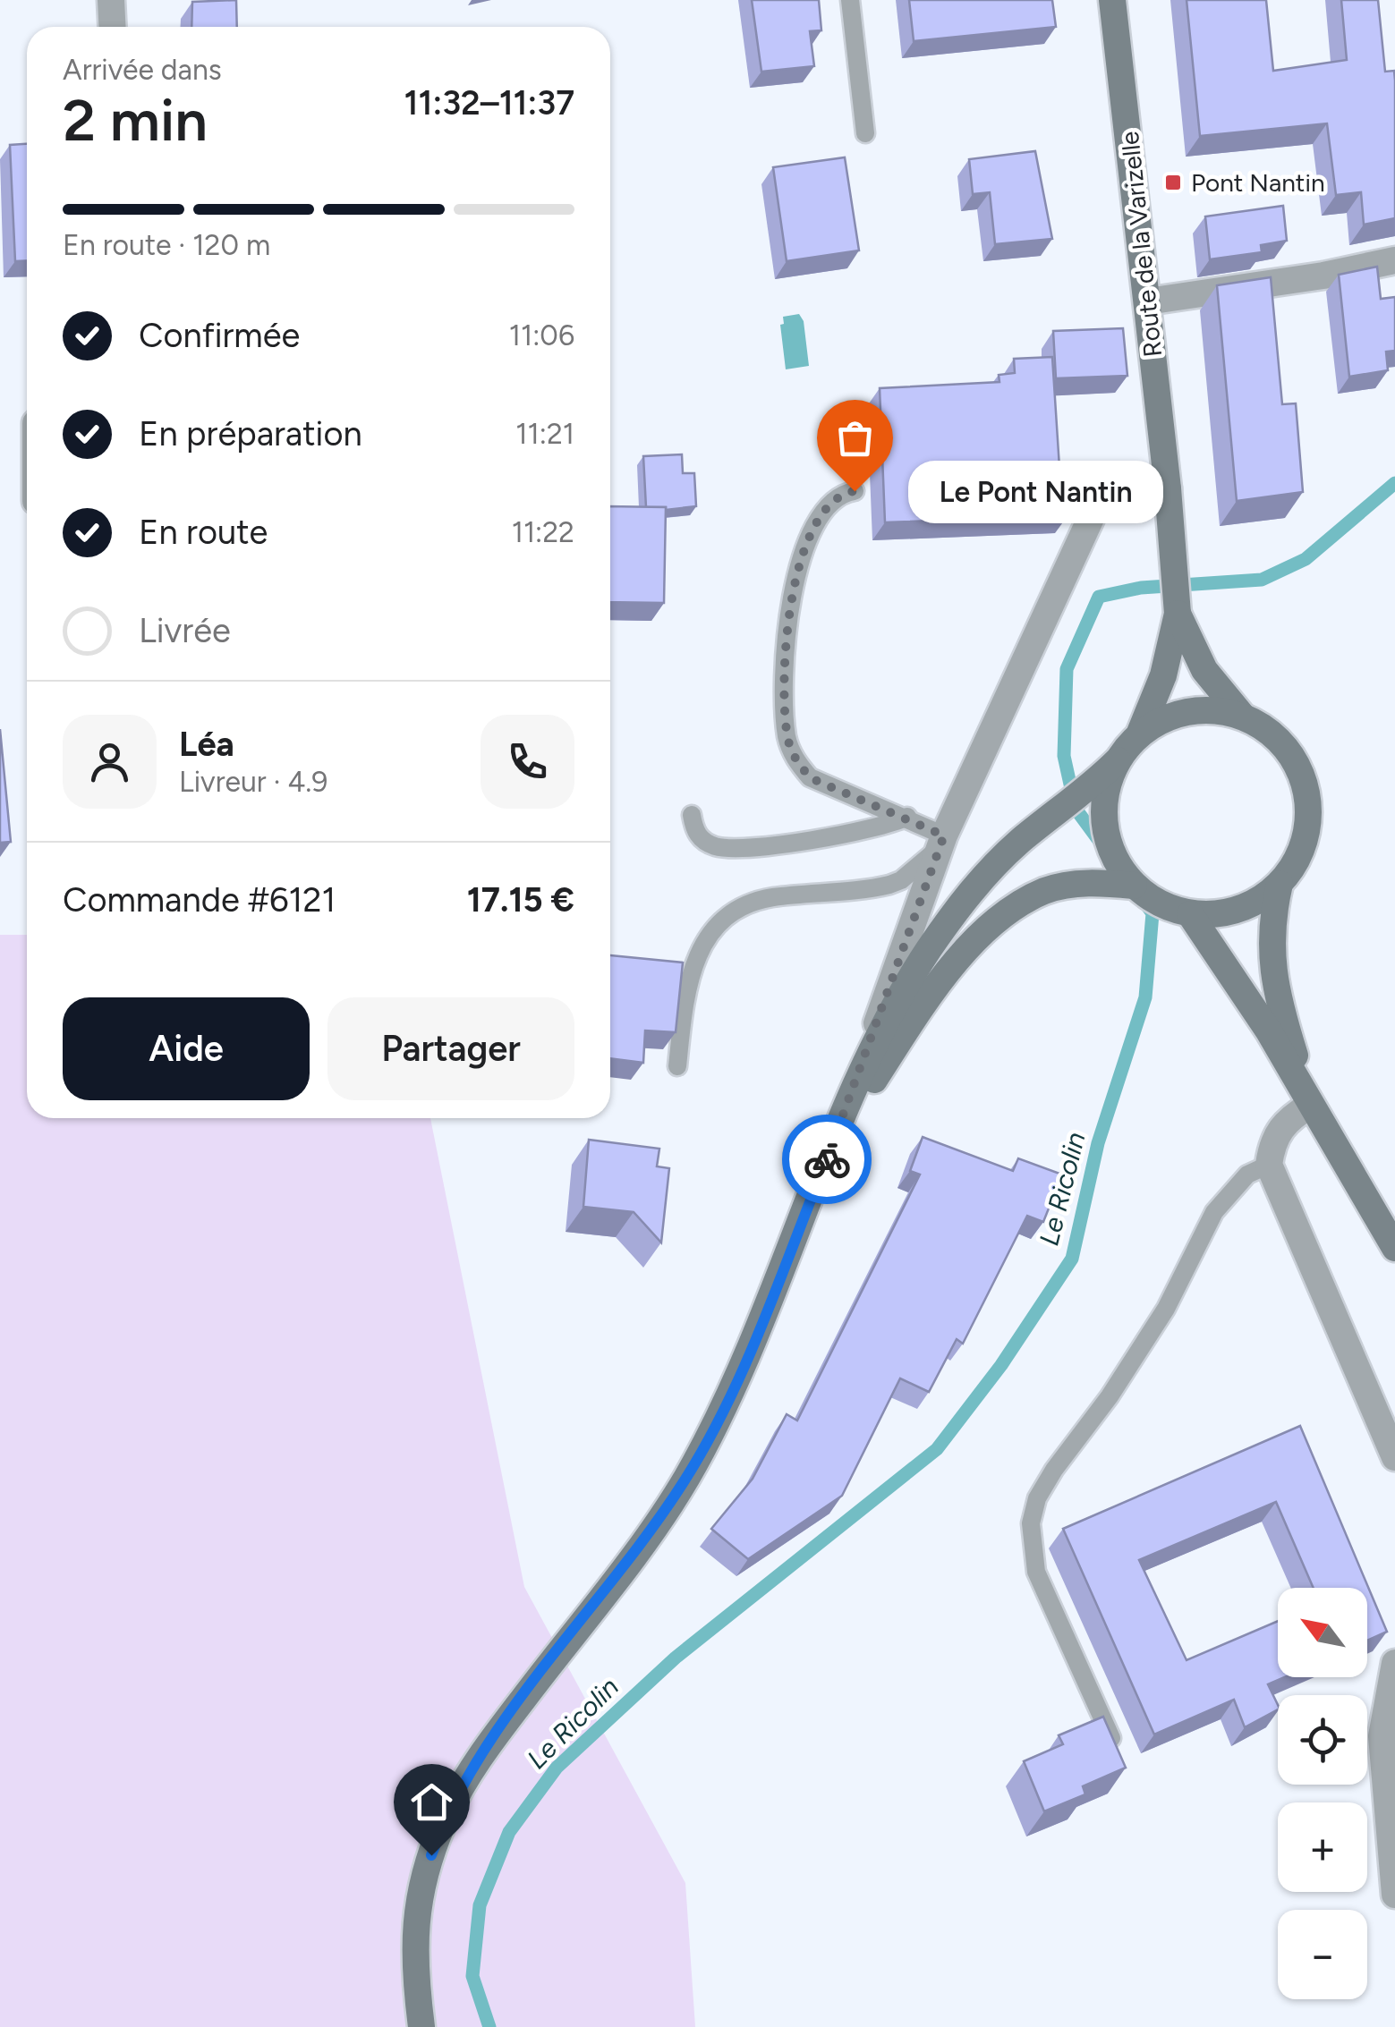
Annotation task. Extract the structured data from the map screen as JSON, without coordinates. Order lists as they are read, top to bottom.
{
  "streets": {
    "main road": ["Route de la Varizelle"]
  },
  "water": ["Le Ricolin"],
  "places": {
    "transit": ["Pont Nantin"],
    "other": ["Le Pont Nantin"]
  },
  "north": "top left",
  "page": {
    "heading": ["2 min", "Arrivée dans", "11:32–11:37"],
    "panel": [
      "Léa",
      "Livreur · 4.9",
      "Commande #6121",
      "17.15 €"
    ],
    "bar": "En route · 120 m",
    "list": [
      ["Confirmée", "11:06"],
      ["En préparation", "11:21"],
      ["En route", "11:22"],
      "Livrée"
    ],
    "bubble": "Le Pont Nantin",
    "buttons": ["Aide", "Partager"],
    "map_buttons": ["+", "−"]
  }
}
